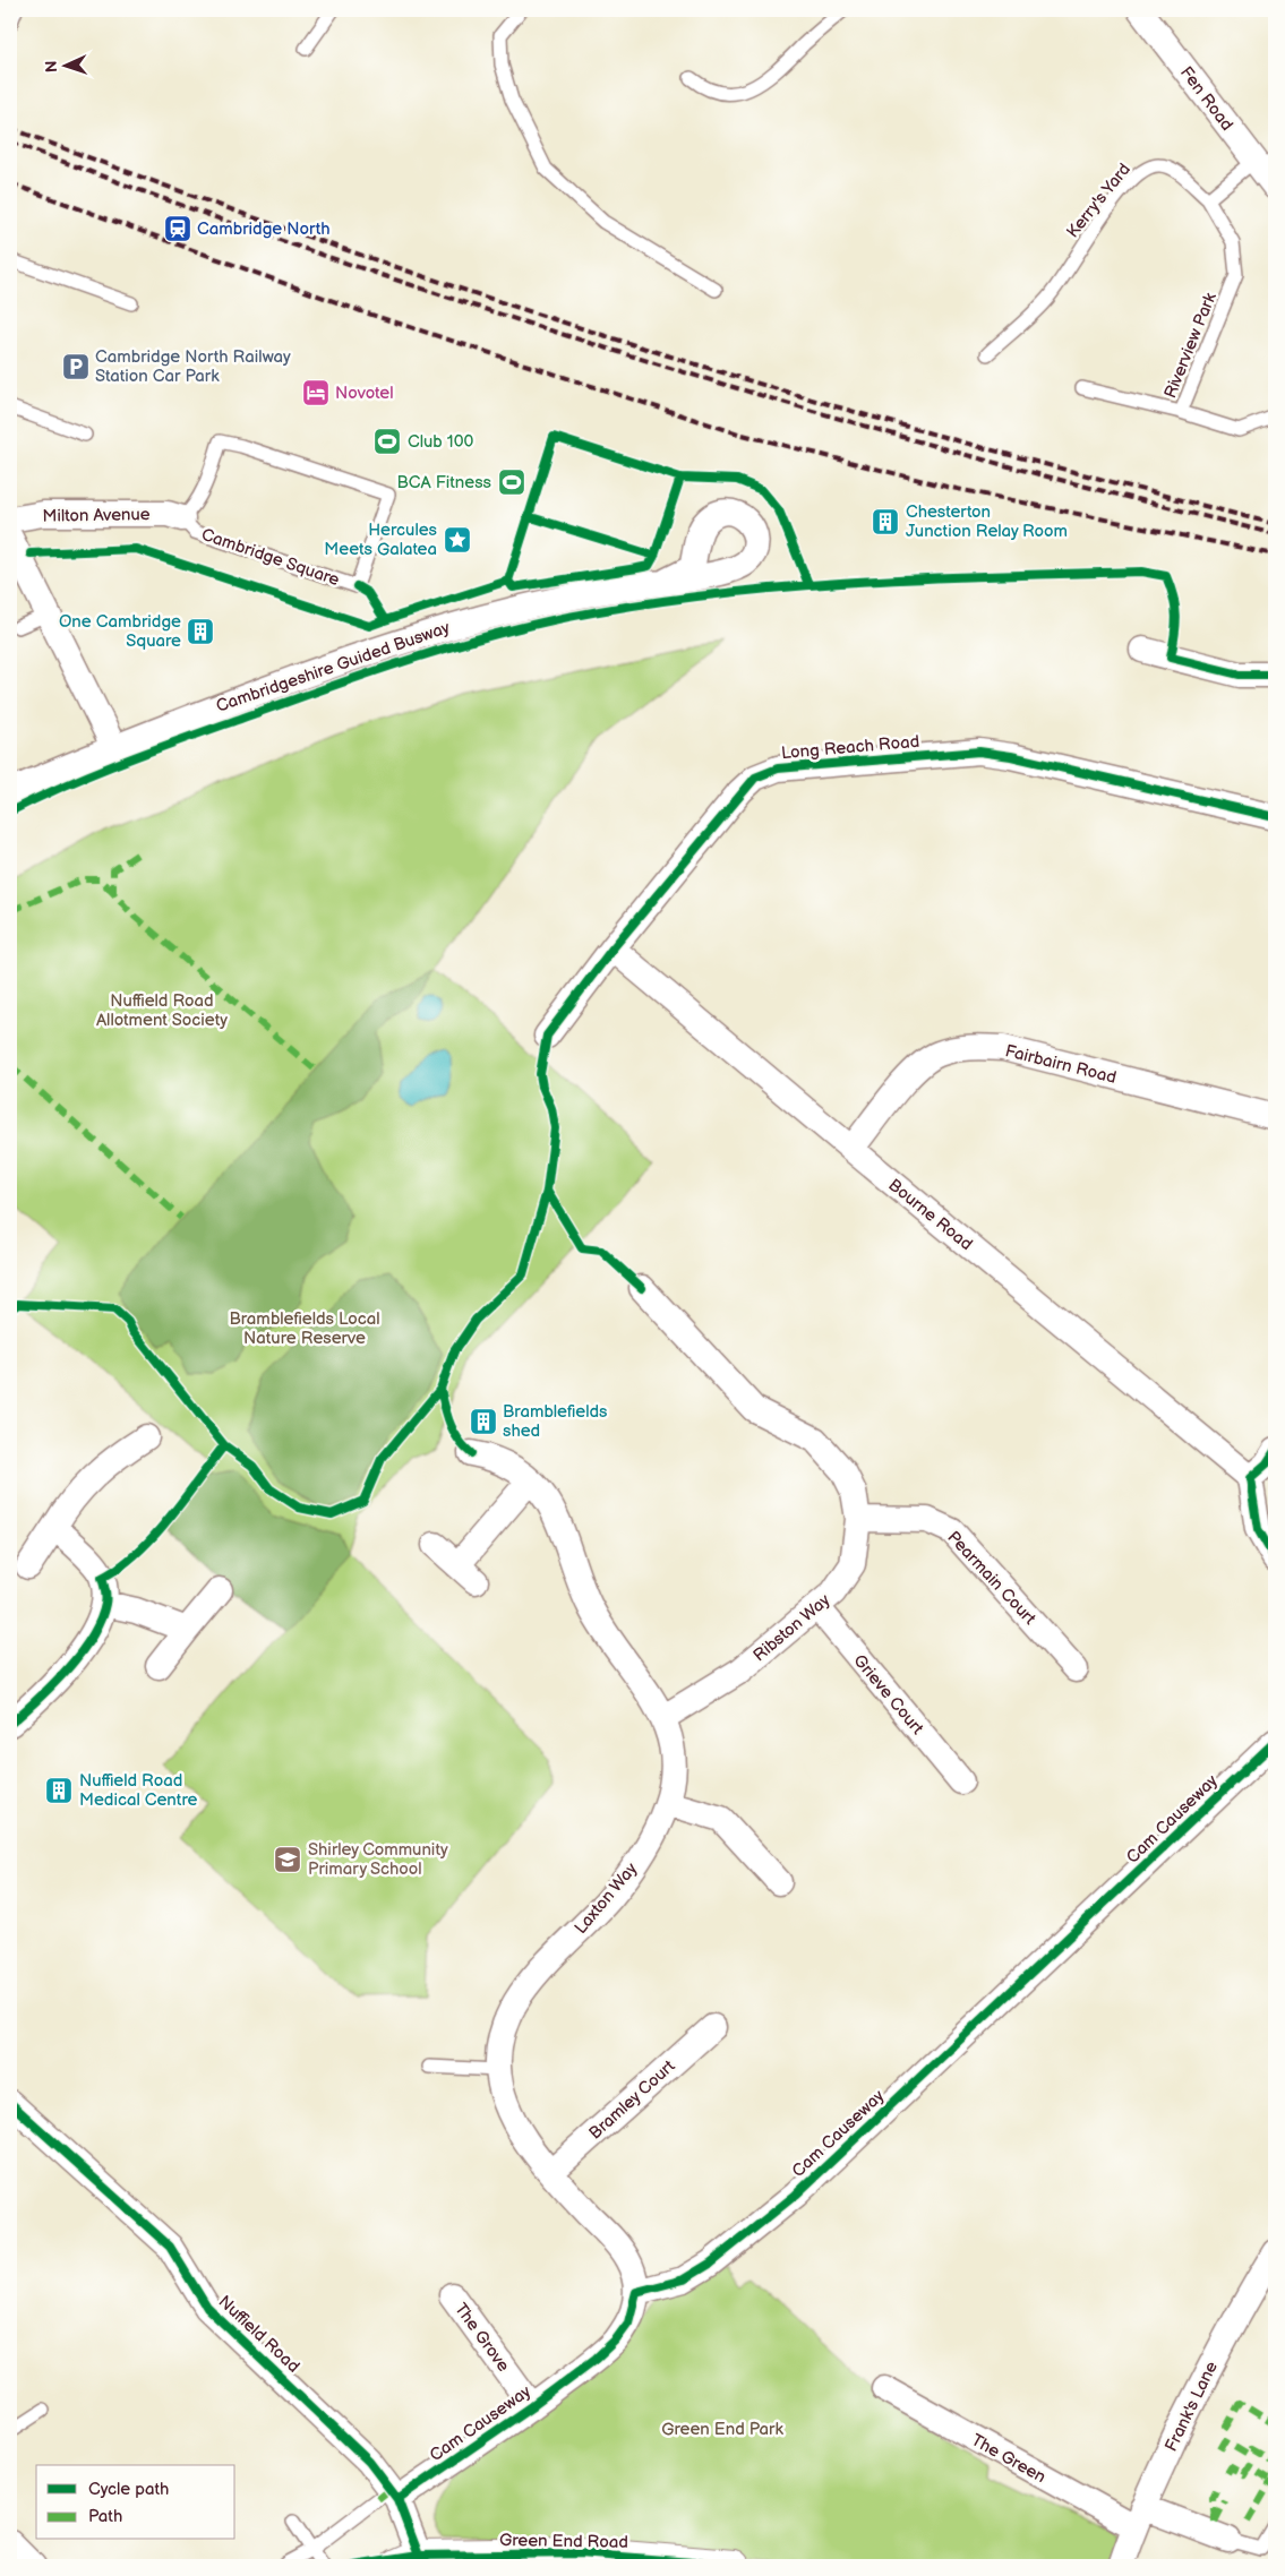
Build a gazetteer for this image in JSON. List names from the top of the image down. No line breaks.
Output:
{"streets":{"street":["Fen Road","Milton Avenue","Cambridgeshire Guided Busway","Long Reach Road","Fairbairn Road","Bourne Road","Pearmain Court","Ribston Way","Grieve Court","Cam Causeway","Laxton Way","Bramley Court","Nuffield Road","The Grove","Frank's Lane","The Green","Green End Road"],"lane":["Kerry's Yard","Riverview Park","Cambridge Square"]},"crossings":[["Kerry's Yard","Riverview Park"],["Milton Avenue","Cambridge Square"],["Long Reach Road","Bourne Road"],["Fairbairn Road","Bourne Road"],["Pearmain Court","Ribston Way"],["Ribston Way","Grieve Court"],["Ribston Way","Laxton Way"],["Cam Causeway","Laxton Way"],["Cam Causeway","Nuffield Road"],["Cam Causeway","The Grove"],["Laxton Way","Bramley Court"],["Nuffield Road","Green End Road"],["Frank's Lane","The Green"]],"parks":["Nuffield Road Allotment Society","Bramblefields Local Nature Reserve","Green End Park"],"places":{"station":["Cambridge North"],"parking":["Cambridge North Railway Station Car Park"],"hotel":["Novotel"],"sports":["Club 100","BCA Fitness"],"building":["Chesterton Junction Relay Room","One Cambridge Square","Bramblefields shed","Nuffield Road Medical Centre"],"place":["Hercules Meets Galatea"],"school or university":["Shirley Community Primary School"]},"legend":["Cycle path","Path"],"north":"left"}
